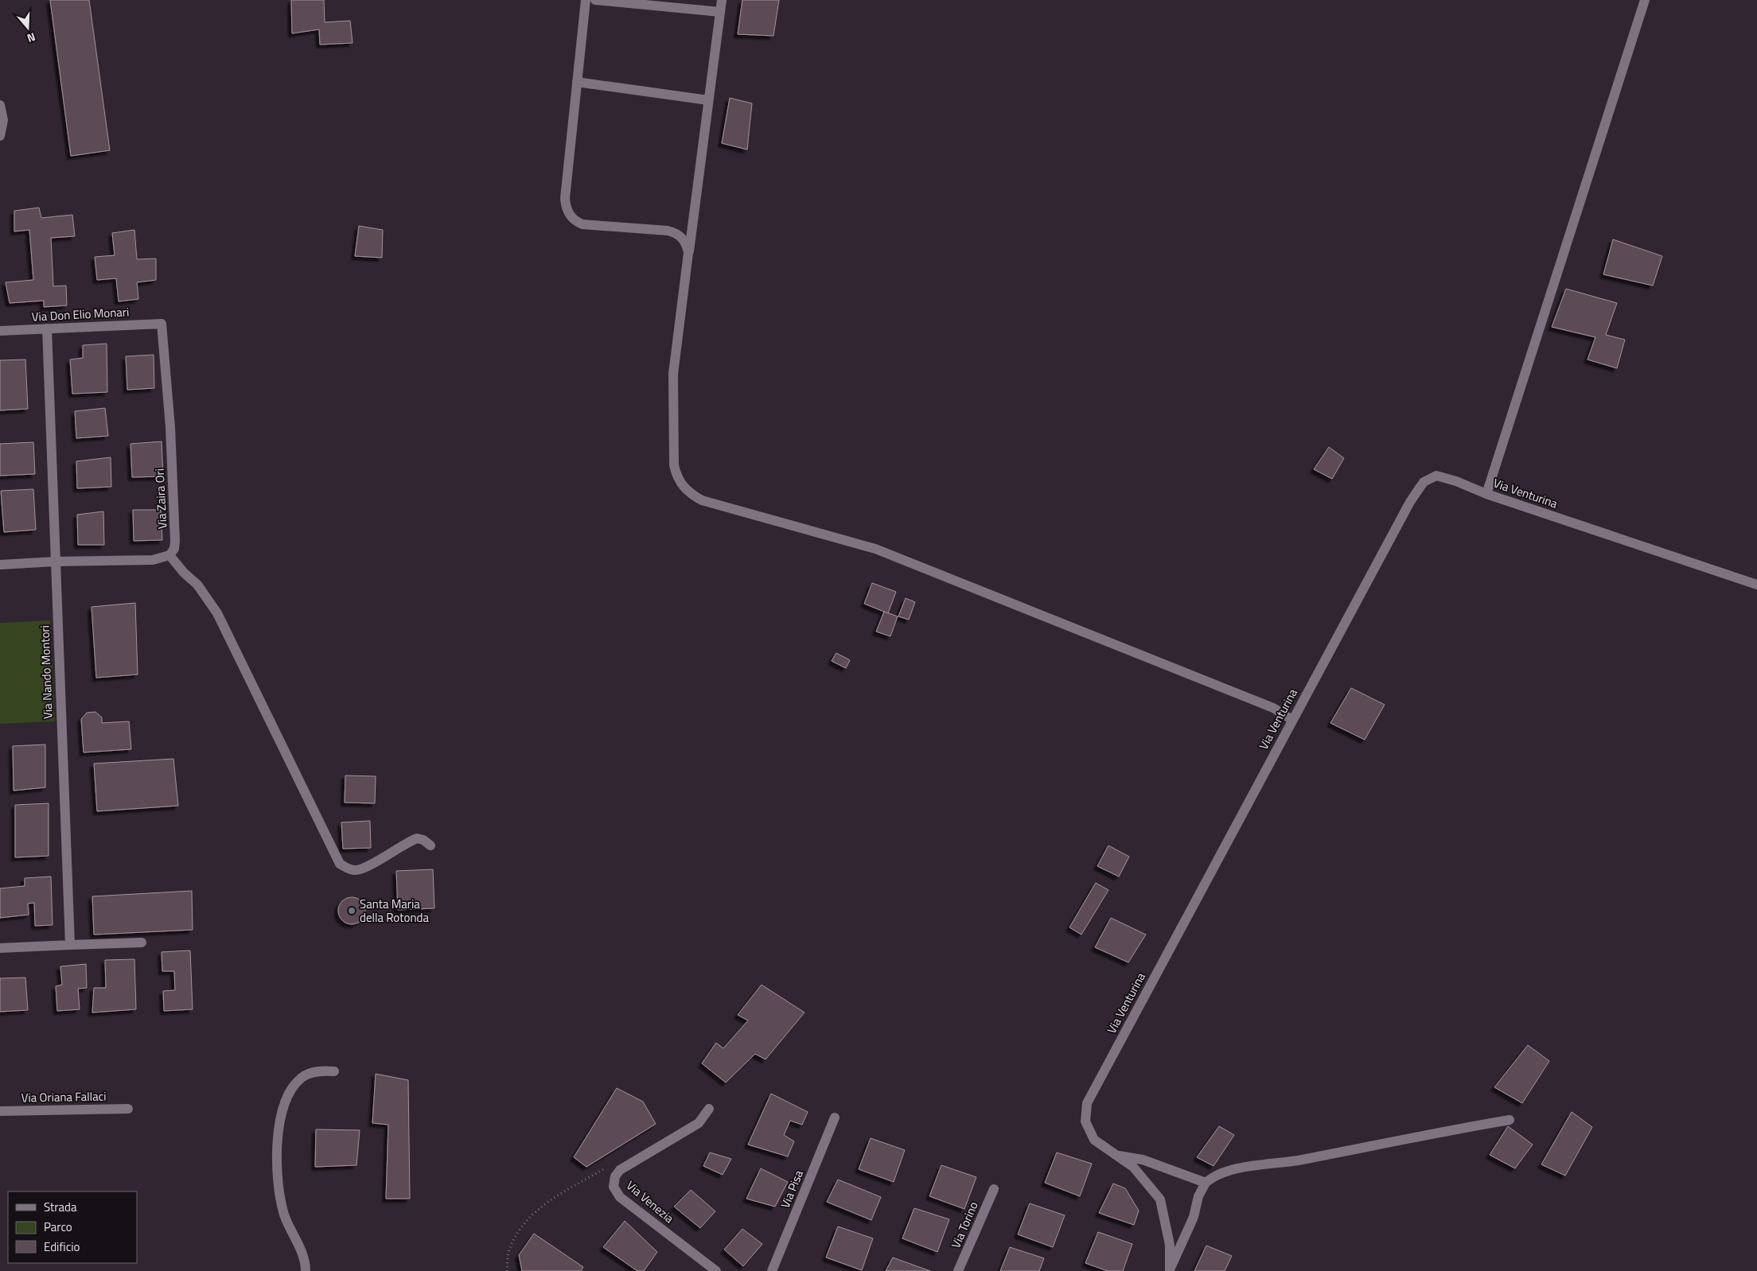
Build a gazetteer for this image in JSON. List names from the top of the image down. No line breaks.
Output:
{"streets":{"street":["Via Don Elio Monari","Via Venturina","Via Zaira Ori","Via Nando Montori","Via Oriana Fallaci","Via Pisa","Via Venezia","Via Torino"]},"crossings":[["Via Don Elio Monari","Via Zaira Ori"],["Via Don Elio Monari","Via Nando Montori"]],"places":["Santa Maria della Rotonda"],"legend":["Strada","Parco","Edificio"],"north":"bottom"}
